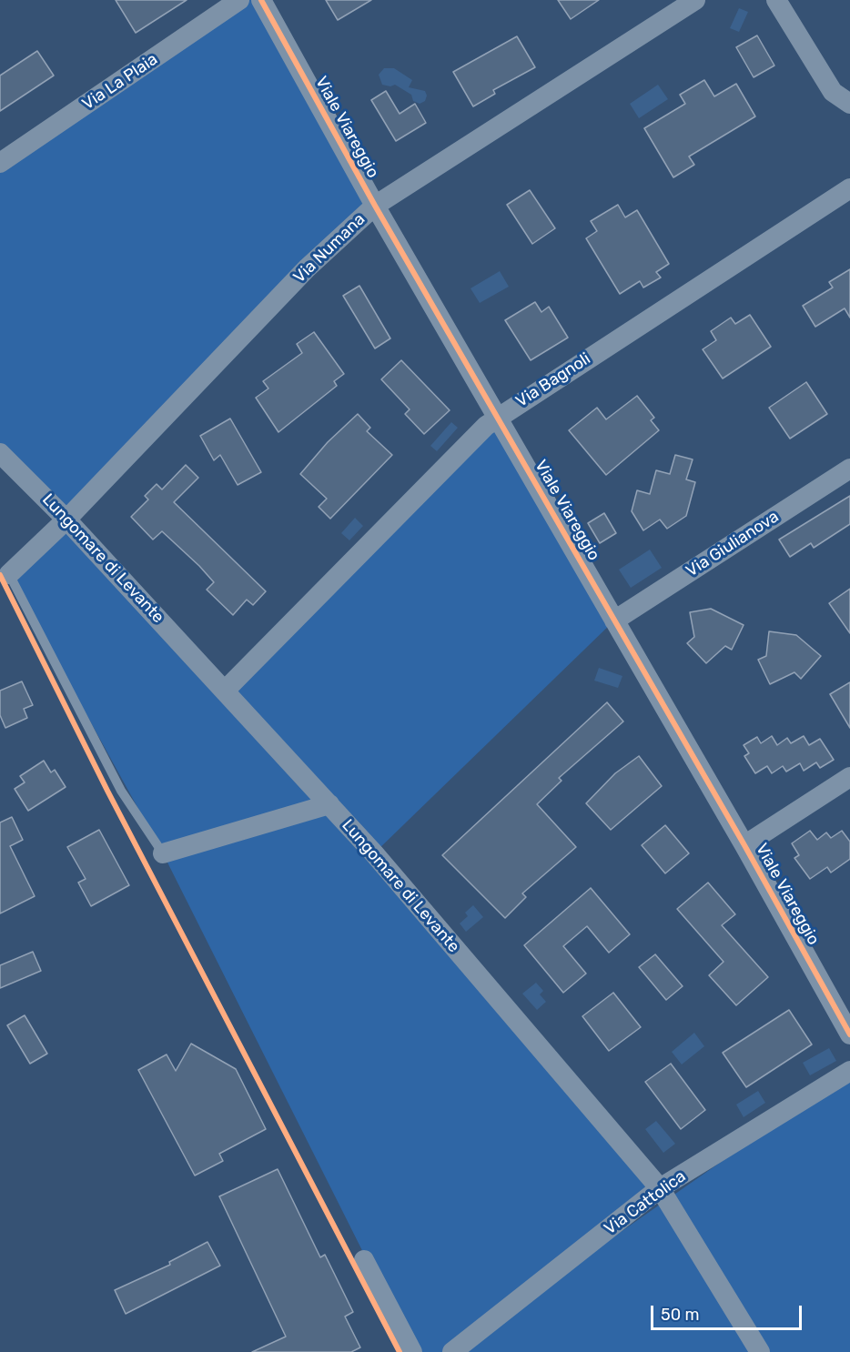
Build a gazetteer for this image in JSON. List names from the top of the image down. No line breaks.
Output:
{"streets":{"street":["Via La Plaia","Viale Viareggio","Via Numana","Via Bagnoli","Via Giulianova","Lungomare di Levante","Via Cattolica"]},"crossings":[["Viale Viareggio","Via Numana"],["Viale Viareggio","Via Bagnoli"],["Viale Viareggio","Via Giulianova"],["Via Numana","Lungomare di Levante"],["Via Bagnoli","Lungomare di Levante"],["Lungomare di Levante","Via Cattolica"]],"scale_bar":"50 m"}
